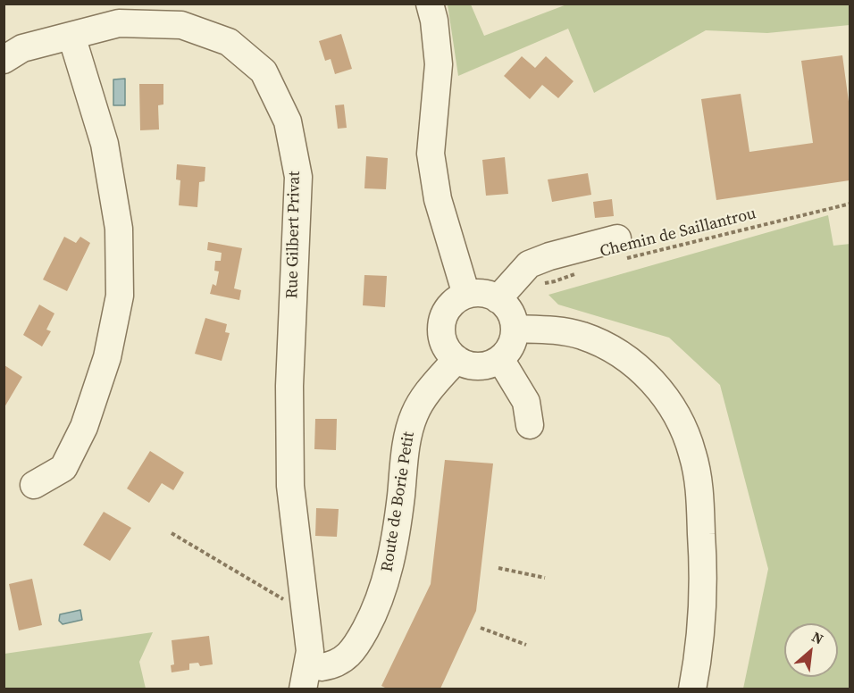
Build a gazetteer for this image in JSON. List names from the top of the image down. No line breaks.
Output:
{"streets":{"street":["Rue Gilbert Privat","Route de Borie Petit"],"path":["Chemin de Saillantrou"]},"crossings":[["Rue Gilbert Privat","Route de Borie Petit"]],"north":"top right"}
